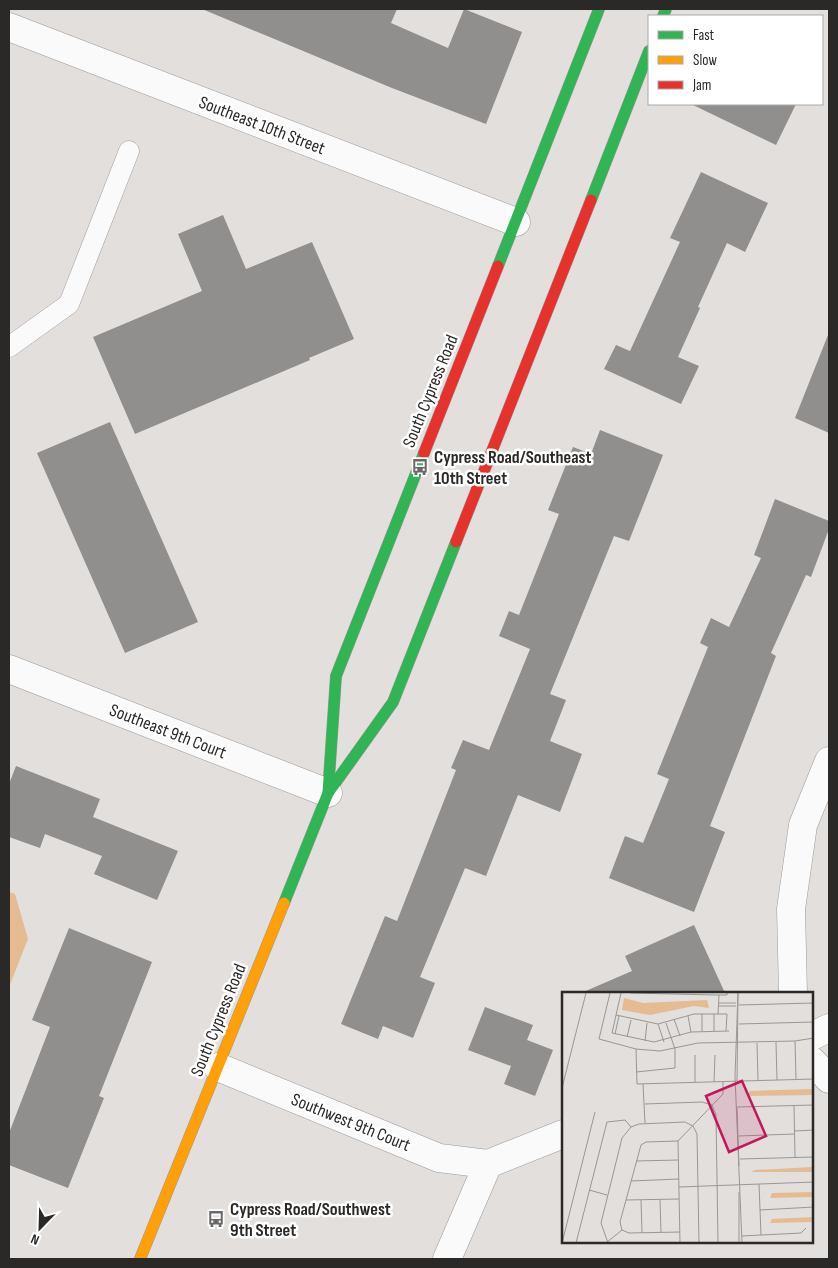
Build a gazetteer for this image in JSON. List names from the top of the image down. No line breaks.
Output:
{"streets":{"street":["Southeast 10th Street","South Cypress Road","Southeast 9th Court","Southwest 9th Court"]},"crossings":[["Southeast 10th Street","South Cypress Road"],["South Cypress Road","Southeast 9th Court"],["South Cypress Road","Southwest 9th Court"]],"places":{"bus stop":["Cypress Road/Southeast 10th Street","Cypress Road/Southwest 9th Street"]},"legend":["Fast","Slow","Jam"],"north":"bottom left"}
